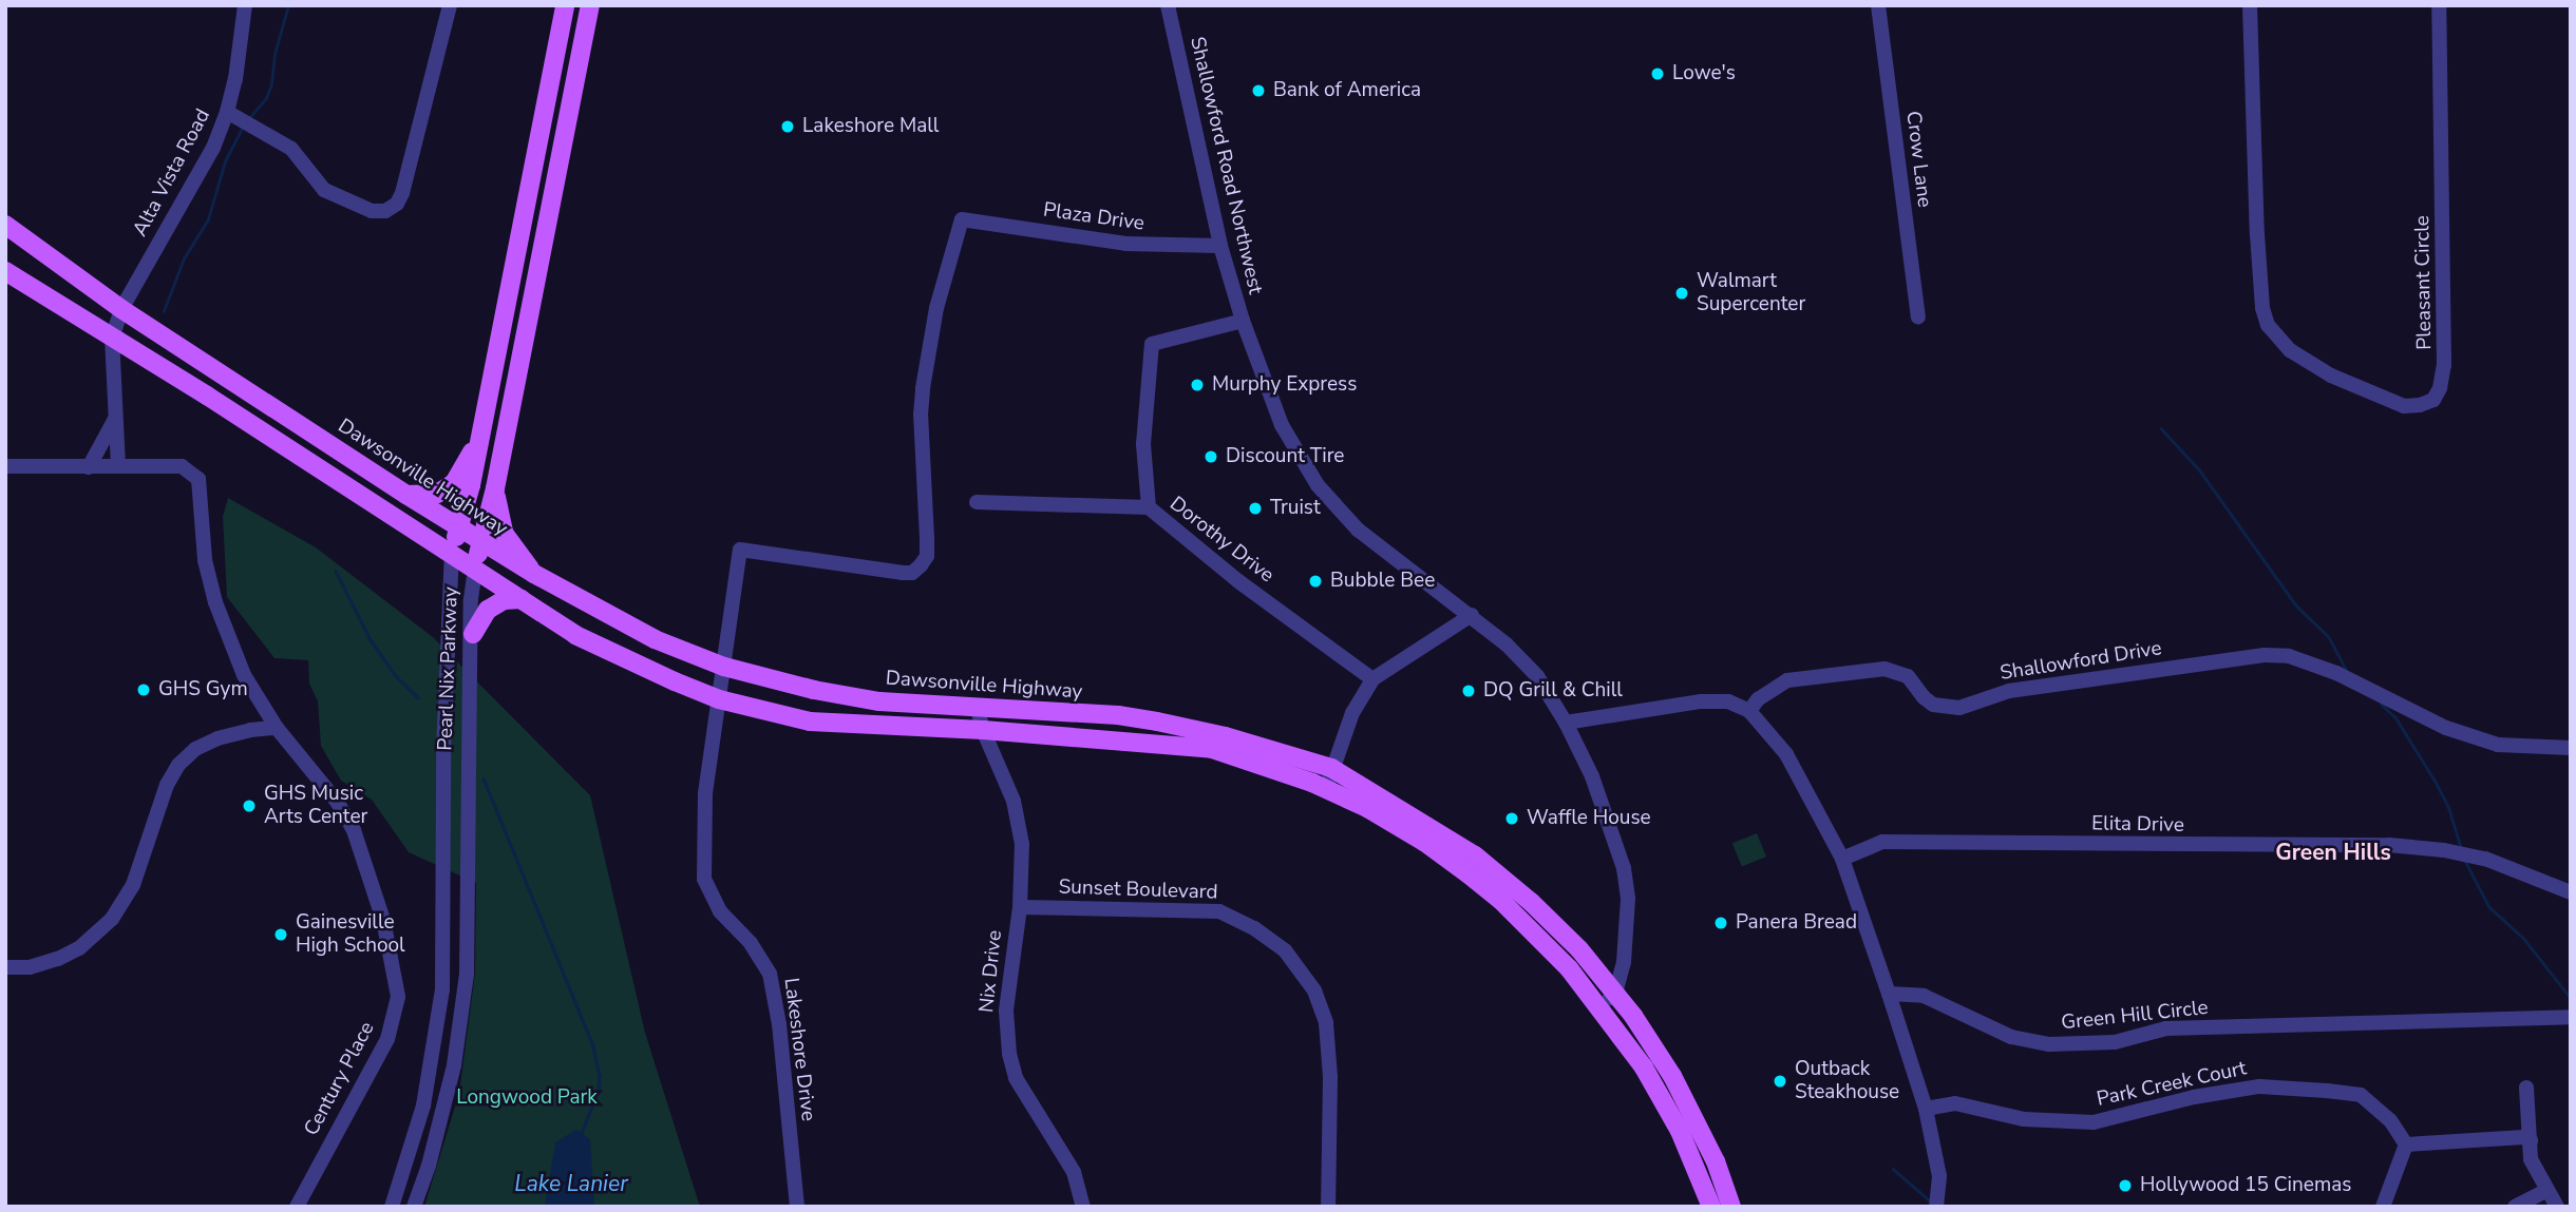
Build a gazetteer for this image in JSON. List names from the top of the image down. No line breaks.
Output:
{"streets":{"main road":["Dawsonville Highway","Pearl Nix Parkway"],"street":["Crow Lane","Shallowford Road Northwest","Alta Vista Road","Plaza Drive","Pleasant Circle","Dorothy Drive","Shallowford Drive","Elita Drive","Sunset Boulevard","Nix Drive","Green Hill Circle","Lakeshore Drive","Century Place","Park Creek Court"]},"crossings":[["Shallowford Road Northwest","Plaza Drive"],["Shallowford Road Northwest","Dawsonville Highway"],["Alta Vista Road","Dawsonville Highway"],["Plaza Drive","Lakeshore Drive"],["Dawsonville Highway","Pearl Nix Parkway"],["Dawsonville Highway","Nix Drive"],["Dawsonville Highway","Lakeshore Drive"],["Sunset Boulevard","Nix Drive"]],"districts":["Green Hills"],"water":["Lake Lanier"],"parks":["Longwood Park"],"places":["Lowe's","Bank of America","Lakeshore Mall","Walmart Supercenter","Murphy Express","Discount Tire","Truist","Bubble Bee","GHS Gym","DQ Grill & Chill","GHS Music Arts Center","Waffle House","Panera Bread","Gainesville High School","Outback Steakhouse","Hollywood 15 Cinemas"]}
